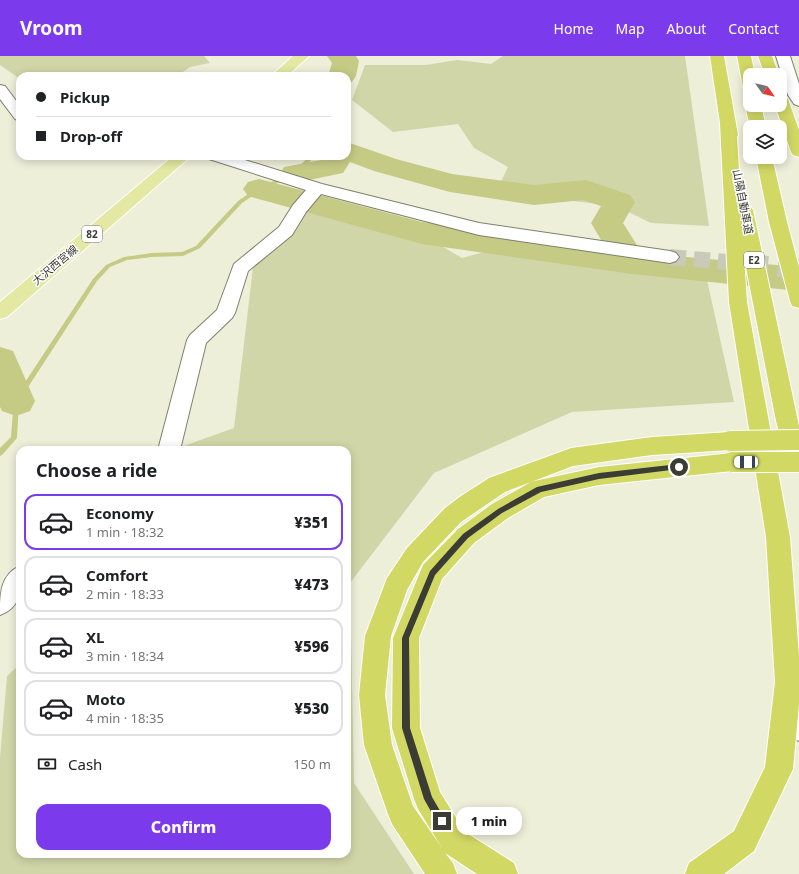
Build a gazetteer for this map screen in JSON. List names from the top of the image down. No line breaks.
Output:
{"streets":{"highway":["山陽自動車道","E2"],"main road":["82","大沢西宮線"]},"north":"bottom right","page":{"header":"Vroom","nav":["Home","Map","About","Contact"],"banner":["Pickup","Drop-off"],"heading":"Choose a ride","list":[{"name":"Economy","note":"1 min · 18:32","value":"¥351"},{"name":"Comfort","note":"2 min · 18:33","value":"¥473"},{"name":"XL","note":"3 min · 18:34","value":"¥596"},{"name":"Moto","note":"4 min · 18:35","value":"¥530"}],"pay":["Cash","150 m"],"buttons":"Confirm","bubble":"1 min"}}
